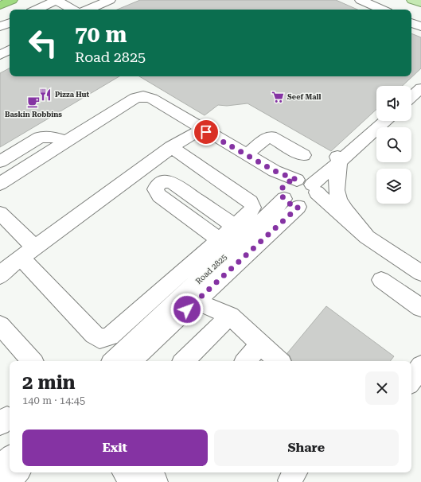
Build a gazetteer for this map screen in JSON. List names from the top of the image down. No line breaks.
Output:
{"streets":{"lane":["Road 2825"]},"places":{"restaurant":["Pizza Hut"],"supermarket":["Seef Mall"],"cafe":["Baskin Robbins"]},"page":{"turn":["70 m","Road 2825"],"heading":["2 min","140 m · 14:45"],"buttons":["Exit","Share"]}}
